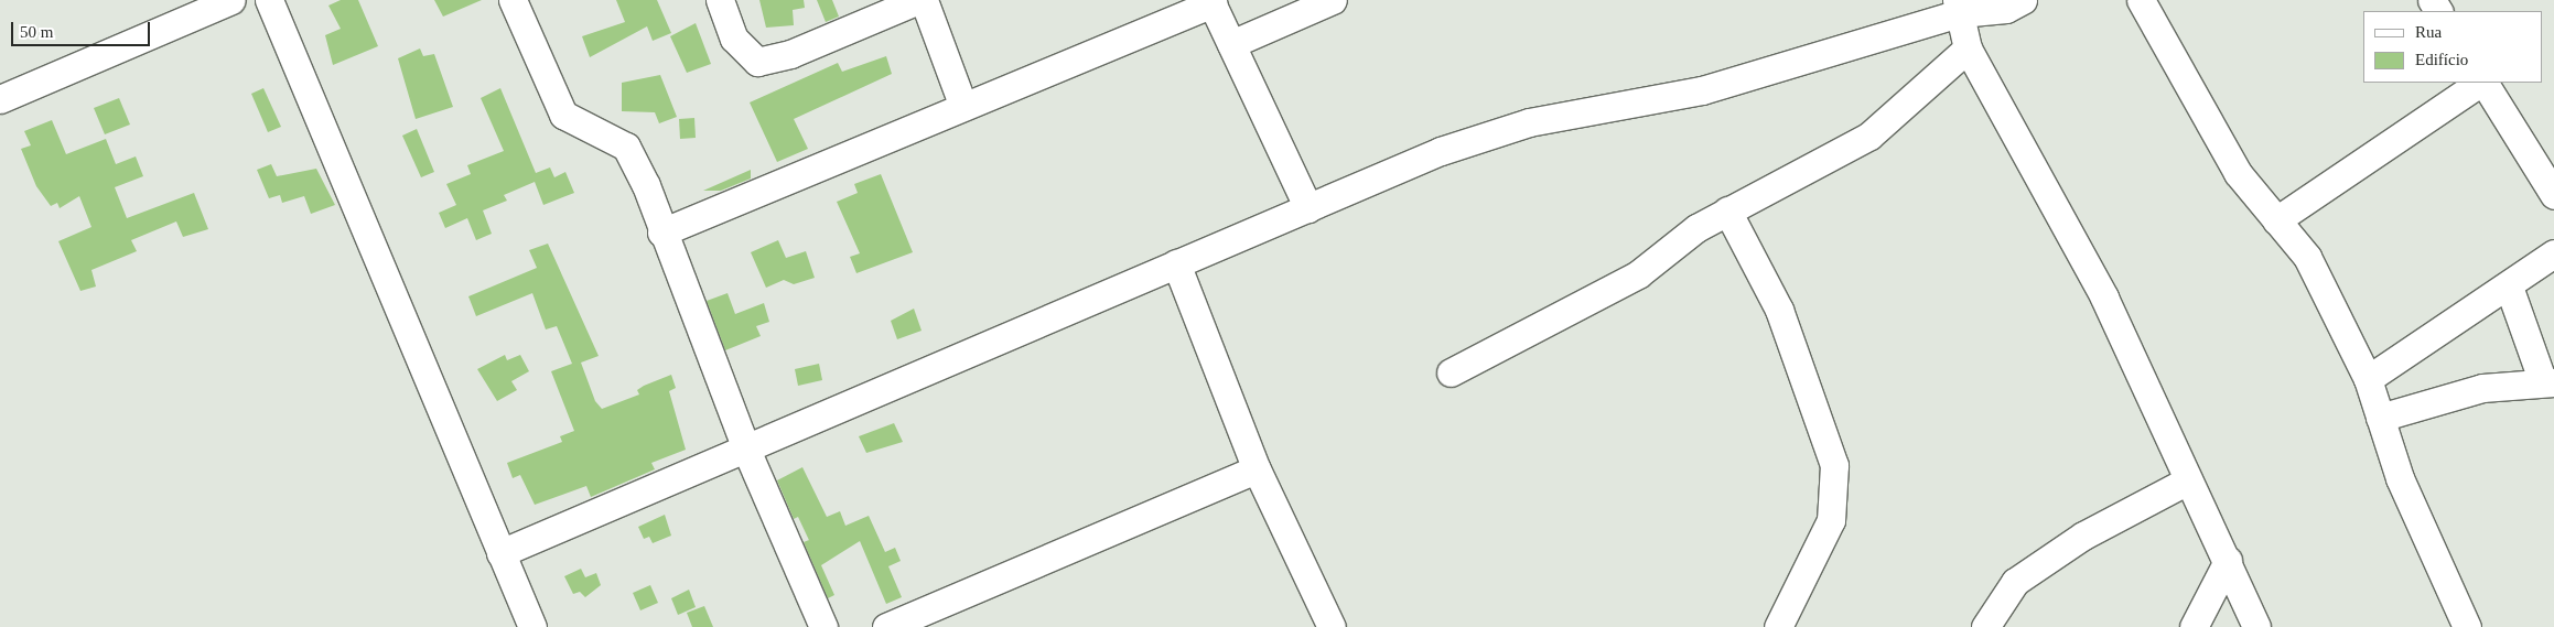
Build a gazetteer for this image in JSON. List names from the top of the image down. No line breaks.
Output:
{"legend":["Rua","Edifício"],"scale_bar":"50 m"}
